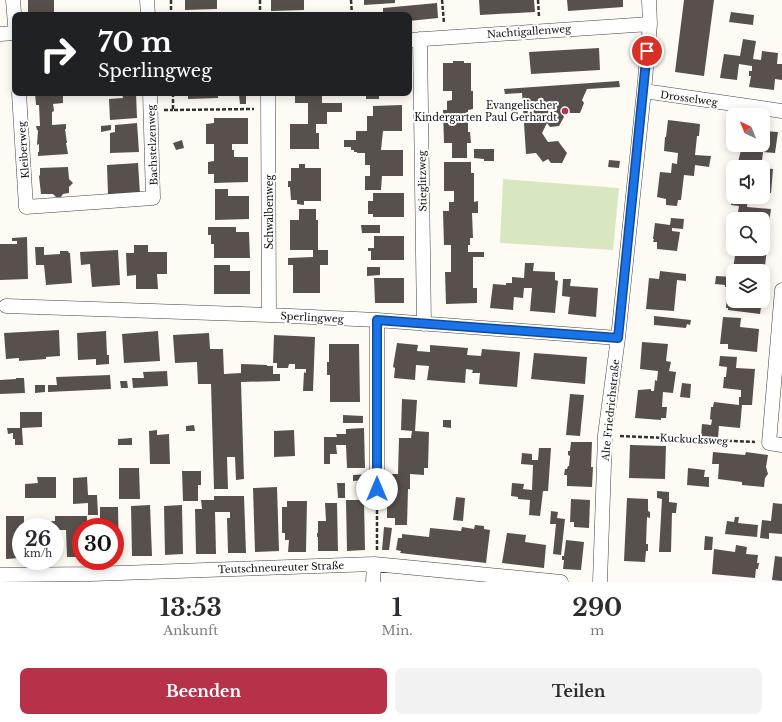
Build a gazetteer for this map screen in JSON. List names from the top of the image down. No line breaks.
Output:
{"streets":{"street":["Nachtigallenweg","Drosselweg","Bachstelzenweg","Kleiberweg","Stieglitzweg","Schwalbenweg","Sperlingweg","Alte Friedrichstraße","Teutschneureuter Straße"],"path":["Kuckucksweg"]},"crossings":[["Nachtigallenweg","Stieglitzweg"],["Nachtigallenweg","Alte Friedrichstraße"],["Drosselweg","Alte Friedrichstraße"],["Bachstelzenweg","Kleiberweg"],["Stieglitzweg","Sperlingweg"],["Schwalbenweg","Sperlingweg"],["Sperlingweg","Alte Friedrichstraße"],["Alte Friedrichstraße","Kuckucksweg"]],"places":["Evangelischer Kindergarten Paul Gerhardt"],"north":"top left","page":{"turn":["70 m","Sperlingweg"],"speed":"26 km/h","limit":"30","eta":["13:53","Ankunft","1","Min.","290","m"],"buttons":["Beenden","Teilen"]}}
